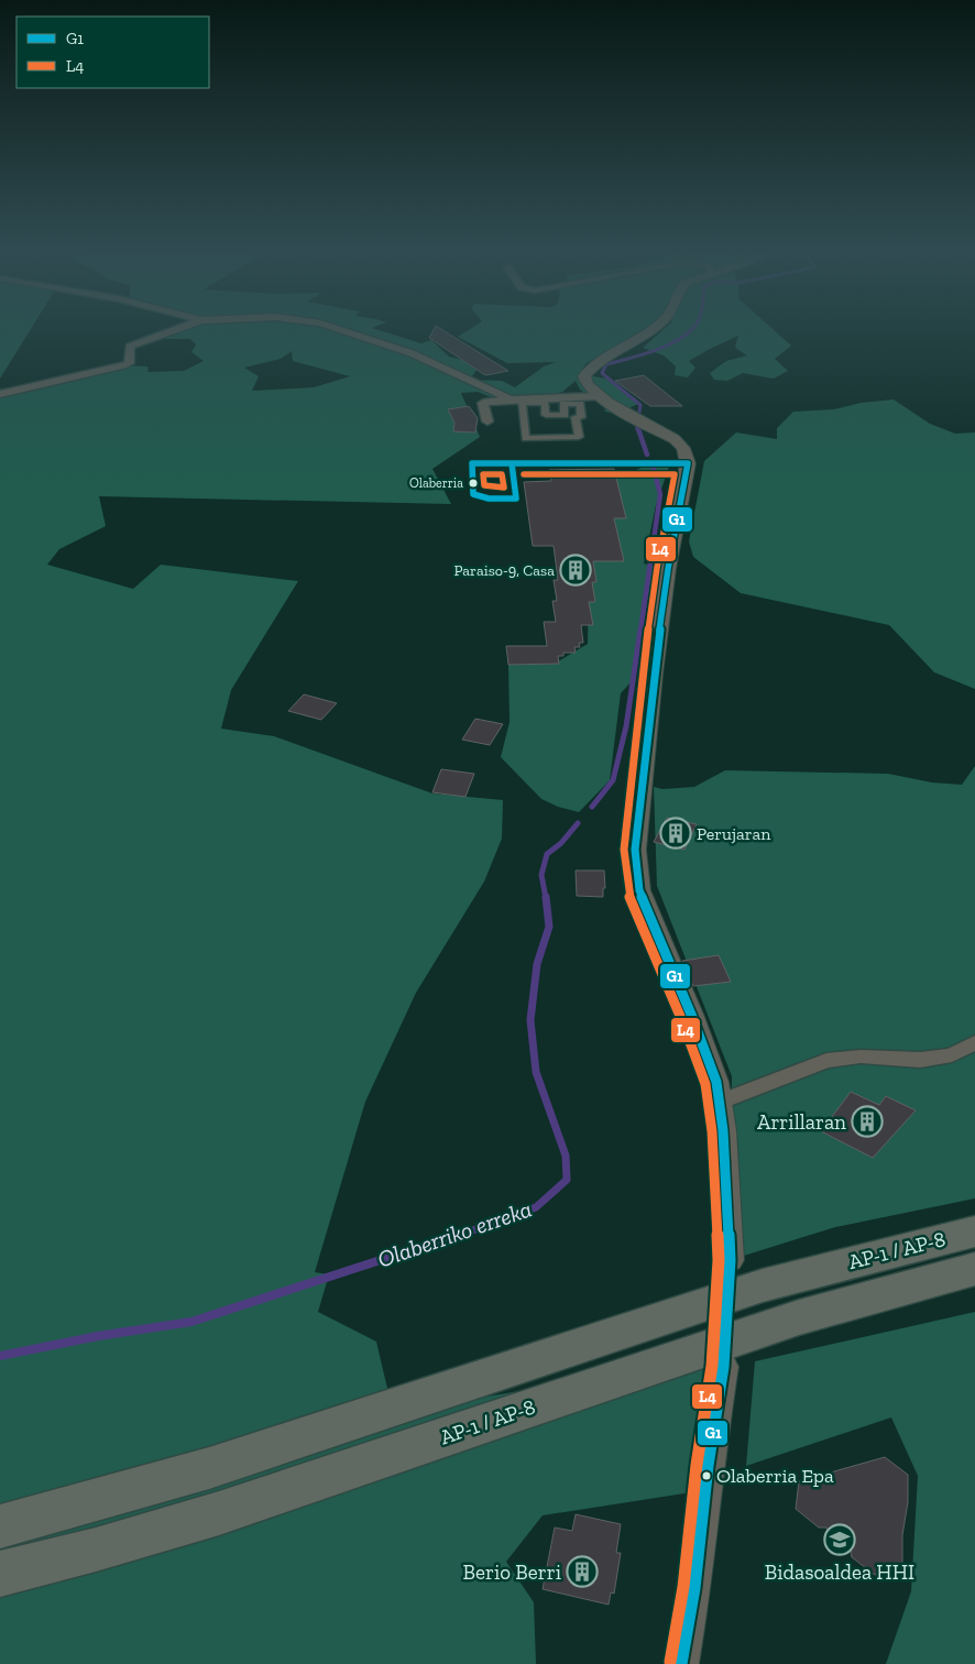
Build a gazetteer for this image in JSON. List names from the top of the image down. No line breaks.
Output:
{"streets":{"highway":["AP-1 / AP-8"]},"water":["Olaberriko erreka"],"places":{"other":["Olaberria","Olaberria Epa"],"building":["Paraiso-9, Casa","Perujaran","Arrillaran","Berio Berri"],"school or university":["Bidasoaldea HHI"]},"lines":["transit line G1","transit line L4"],"legend":["G1","L4"]}
